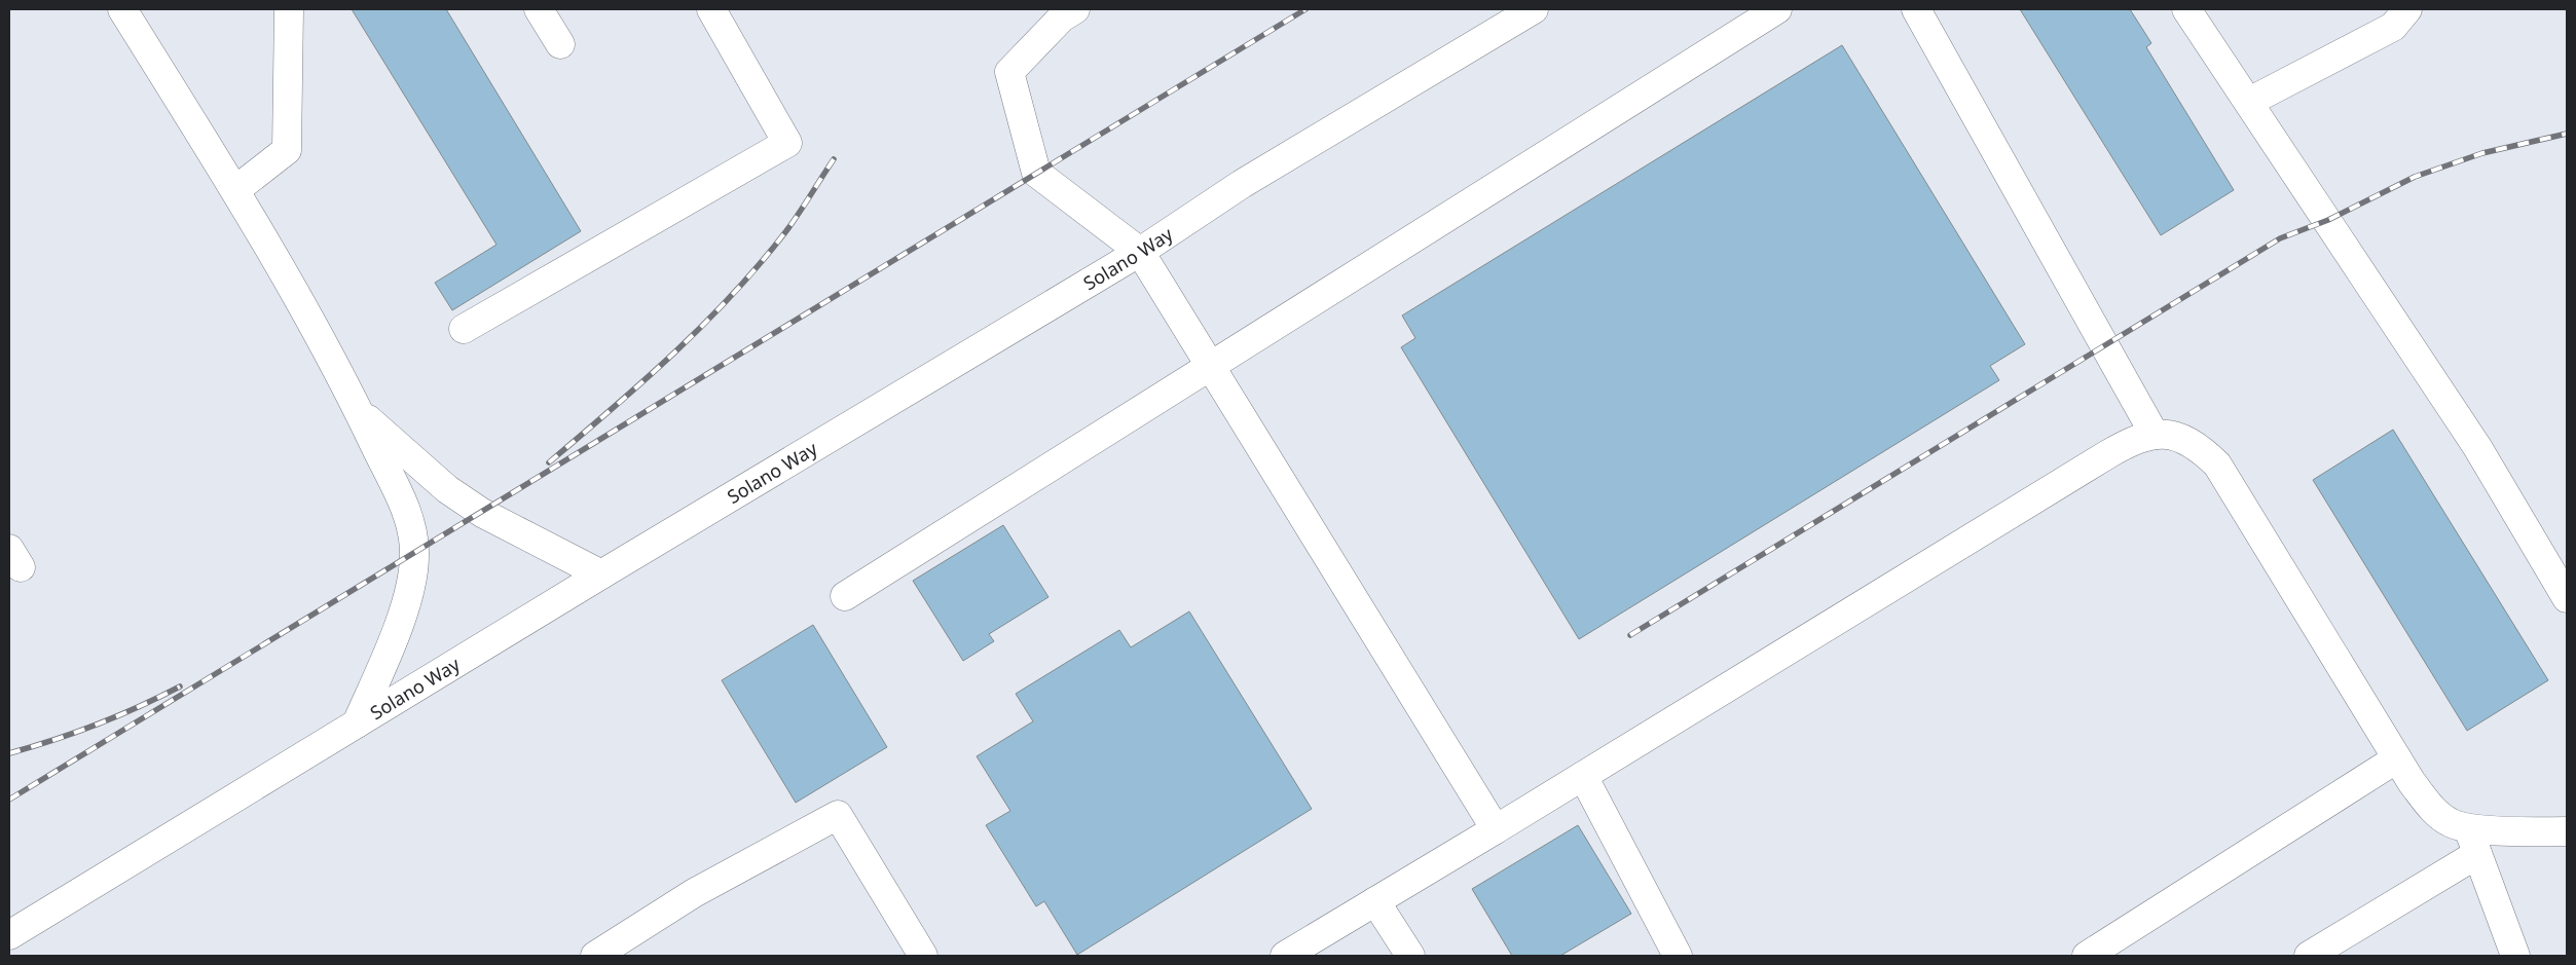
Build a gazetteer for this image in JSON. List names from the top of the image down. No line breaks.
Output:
{"streets":{"street":["Solano Way"]}}
